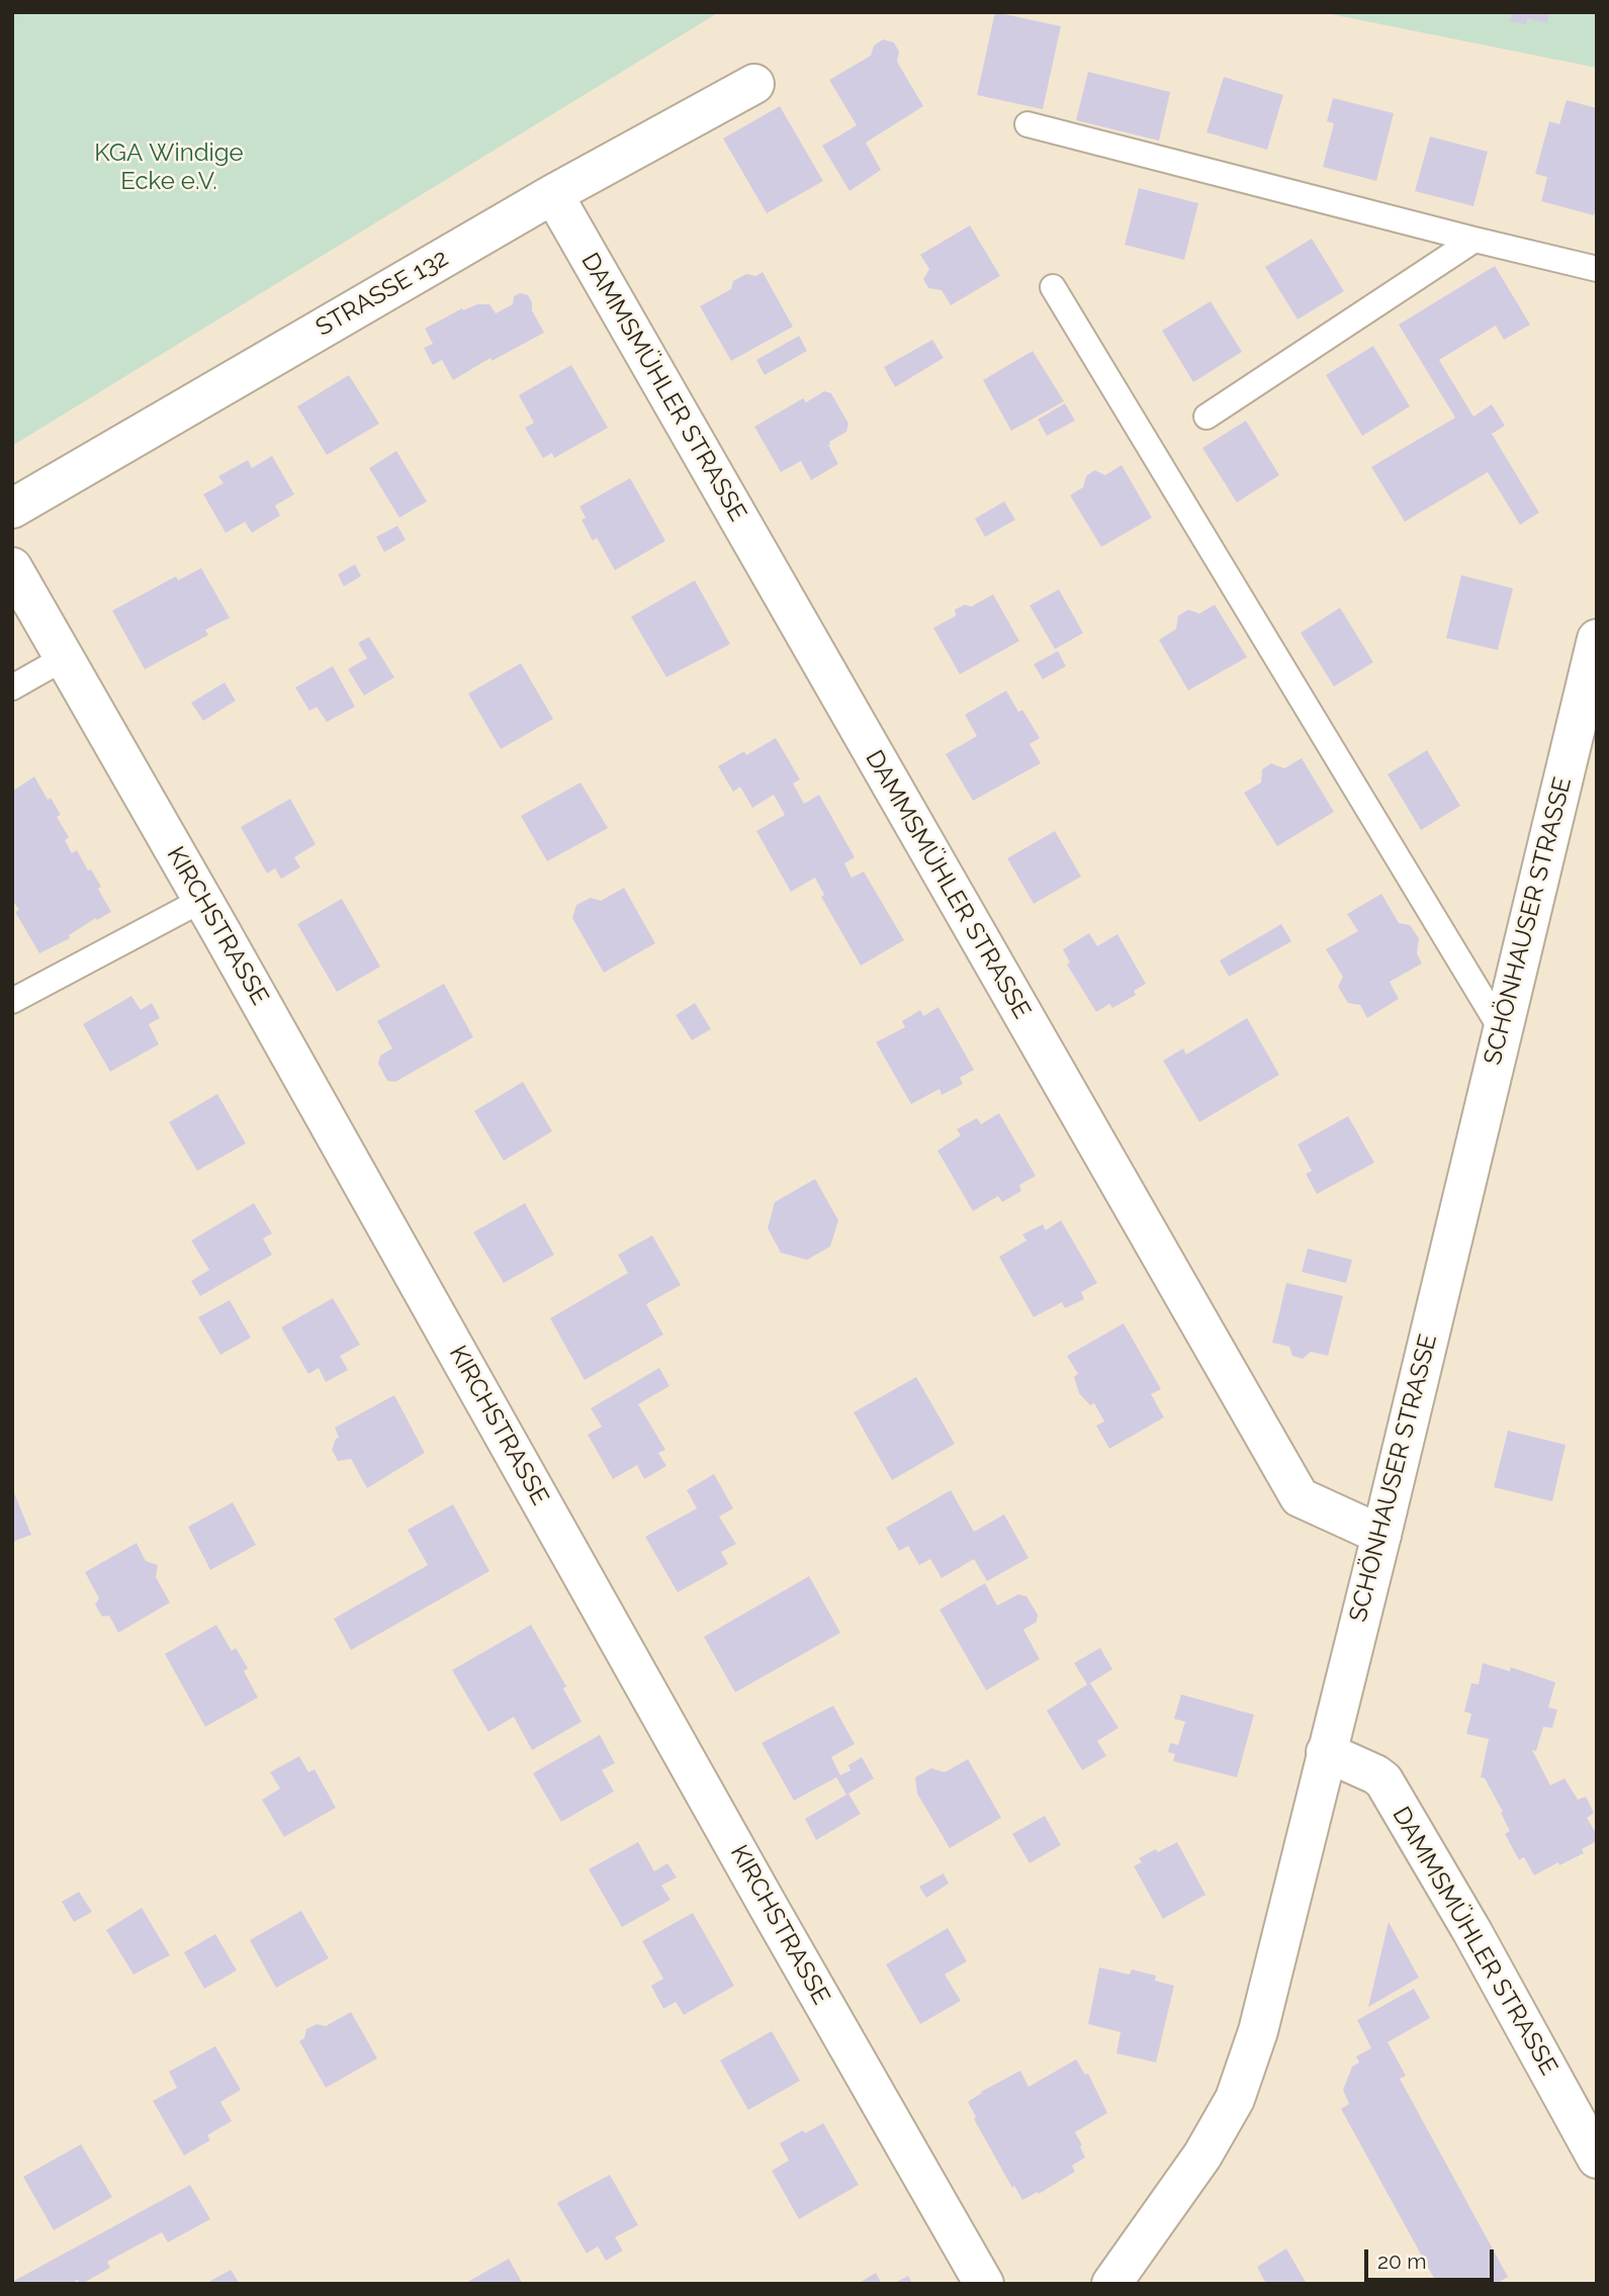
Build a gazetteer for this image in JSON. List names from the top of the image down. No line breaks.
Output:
{"streets":{"street":["STRASSE 132","DAMMSMÜHLER STRASSE","SCHÖNHAUSER STRASSE","KIRCHSTRASSE"]},"crossings":[["STRASSE 132","DAMMSMÜHLER STRASSE"],["DAMMSMÜHLER STRASSE","SCHÖNHAUSER STRASSE"]],"parks":["KGA Windige Ecke e.V."],"scale_bar":"20 m"}
